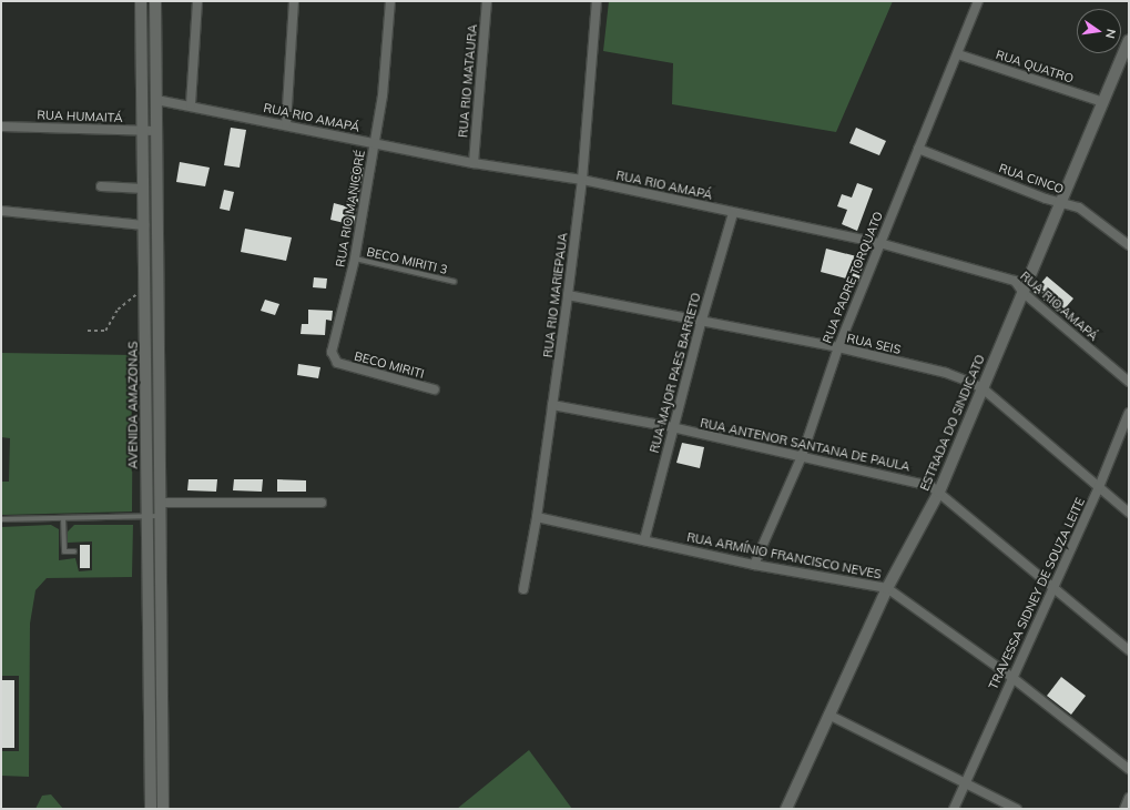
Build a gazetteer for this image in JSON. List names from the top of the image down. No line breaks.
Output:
{"streets":{"street":["RUA QUATRO","RUA RIO MATAURA","RUA HUMAITÁ","RUA RIO AMAPÁ","RUA CINCO","RUA RIO MANICORÉ","RUA PADRE TORQUATO","RUA RIO MARIEPAUA","RUA SEIS","BECO MIRITI","RUA MAJOR PAES BARRETO","AVENIDA AMAZONAS","ESTRADA DO SINDICATO","RUA ANTENOR SANTANA DE PAULA","RUA ARMÍNIO FRANCISCO NEVES","TRAVESSA SIDNEY DE SOUZA LEITE"],"lane":["BECO MIRITI 3"]},"crossings":[["RUA QUATRO","RUA PADRE TORQUATO"],["RUA QUATRO","ESTRADA DO SINDICATO"],["RUA RIO MATAURA","RUA RIO AMAPÁ"],["RUA HUMAITÁ","AVENIDA AMAZONAS"],["RUA RIO AMAPÁ","RUA RIO MANICORÉ"],["RUA RIO AMAPÁ","RUA PADRE TORQUATO"],["RUA RIO AMAPÁ","RUA RIO MARIEPAUA"],["RUA RIO AMAPÁ","RUA MAJOR PAES BARRETO"],["RUA RIO AMAPÁ","ESTRADA DO SINDICATO"],["RUA CINCO","RUA PADRE TORQUATO"],["RUA CINCO","ESTRADA DO SINDICATO"],["RUA RIO MANICORÉ","BECO MIRITI 3"],["RUA RIO MANICORÉ","BECO MIRITI"],["RUA PADRE TORQUATO","RUA SEIS"],["RUA PADRE TORQUATO","RUA ANTENOR SANTANA DE PAULA"],["RUA PADRE TORQUATO","RUA ARMÍNIO FRANCISCO NEVES"],["RUA RIO MARIEPAUA","RUA SEIS"],["RUA RIO MARIEPAUA","RUA ANTENOR SANTANA DE PAULA"],["RUA RIO MARIEPAUA","RUA ARMÍNIO FRANCISCO NEVES"],["RUA SEIS","RUA MAJOR PAES BARRETO"],["RUA SEIS","ESTRADA DO SINDICATO"],["RUA SEIS","TRAVESSA SIDNEY DE SOUZA LEITE"],["RUA MAJOR PAES BARRETO","RUA ANTENOR SANTANA DE PAULA"],["RUA MAJOR PAES BARRETO","RUA ARMÍNIO FRANCISCO NEVES"],["ESTRADA DO SINDICATO","RUA ANTENOR SANTANA DE PAULA"],["ESTRADA DO SINDICATO","RUA ARMÍNIO FRANCISCO NEVES"],["RUA ANTENOR SANTANA DE PAULA","TRAVESSA SIDNEY DE SOUZA LEITE"],["RUA ARMÍNIO FRANCISCO NEVES","TRAVESSA SIDNEY DE SOUZA LEITE"]],"north":"right"}
